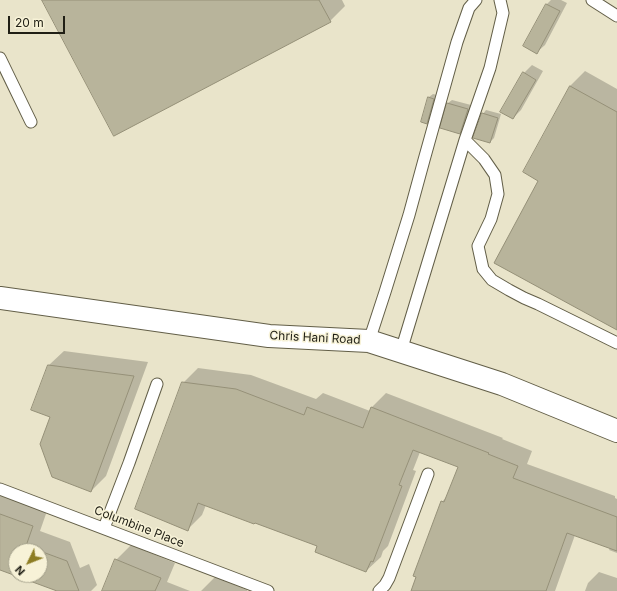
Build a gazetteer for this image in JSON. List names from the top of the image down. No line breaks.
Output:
{"streets":{"street":["Chris Hani Road"],"lane":["Columbine Place"]},"scale_bar":"20 m","north":"bottom left"}
